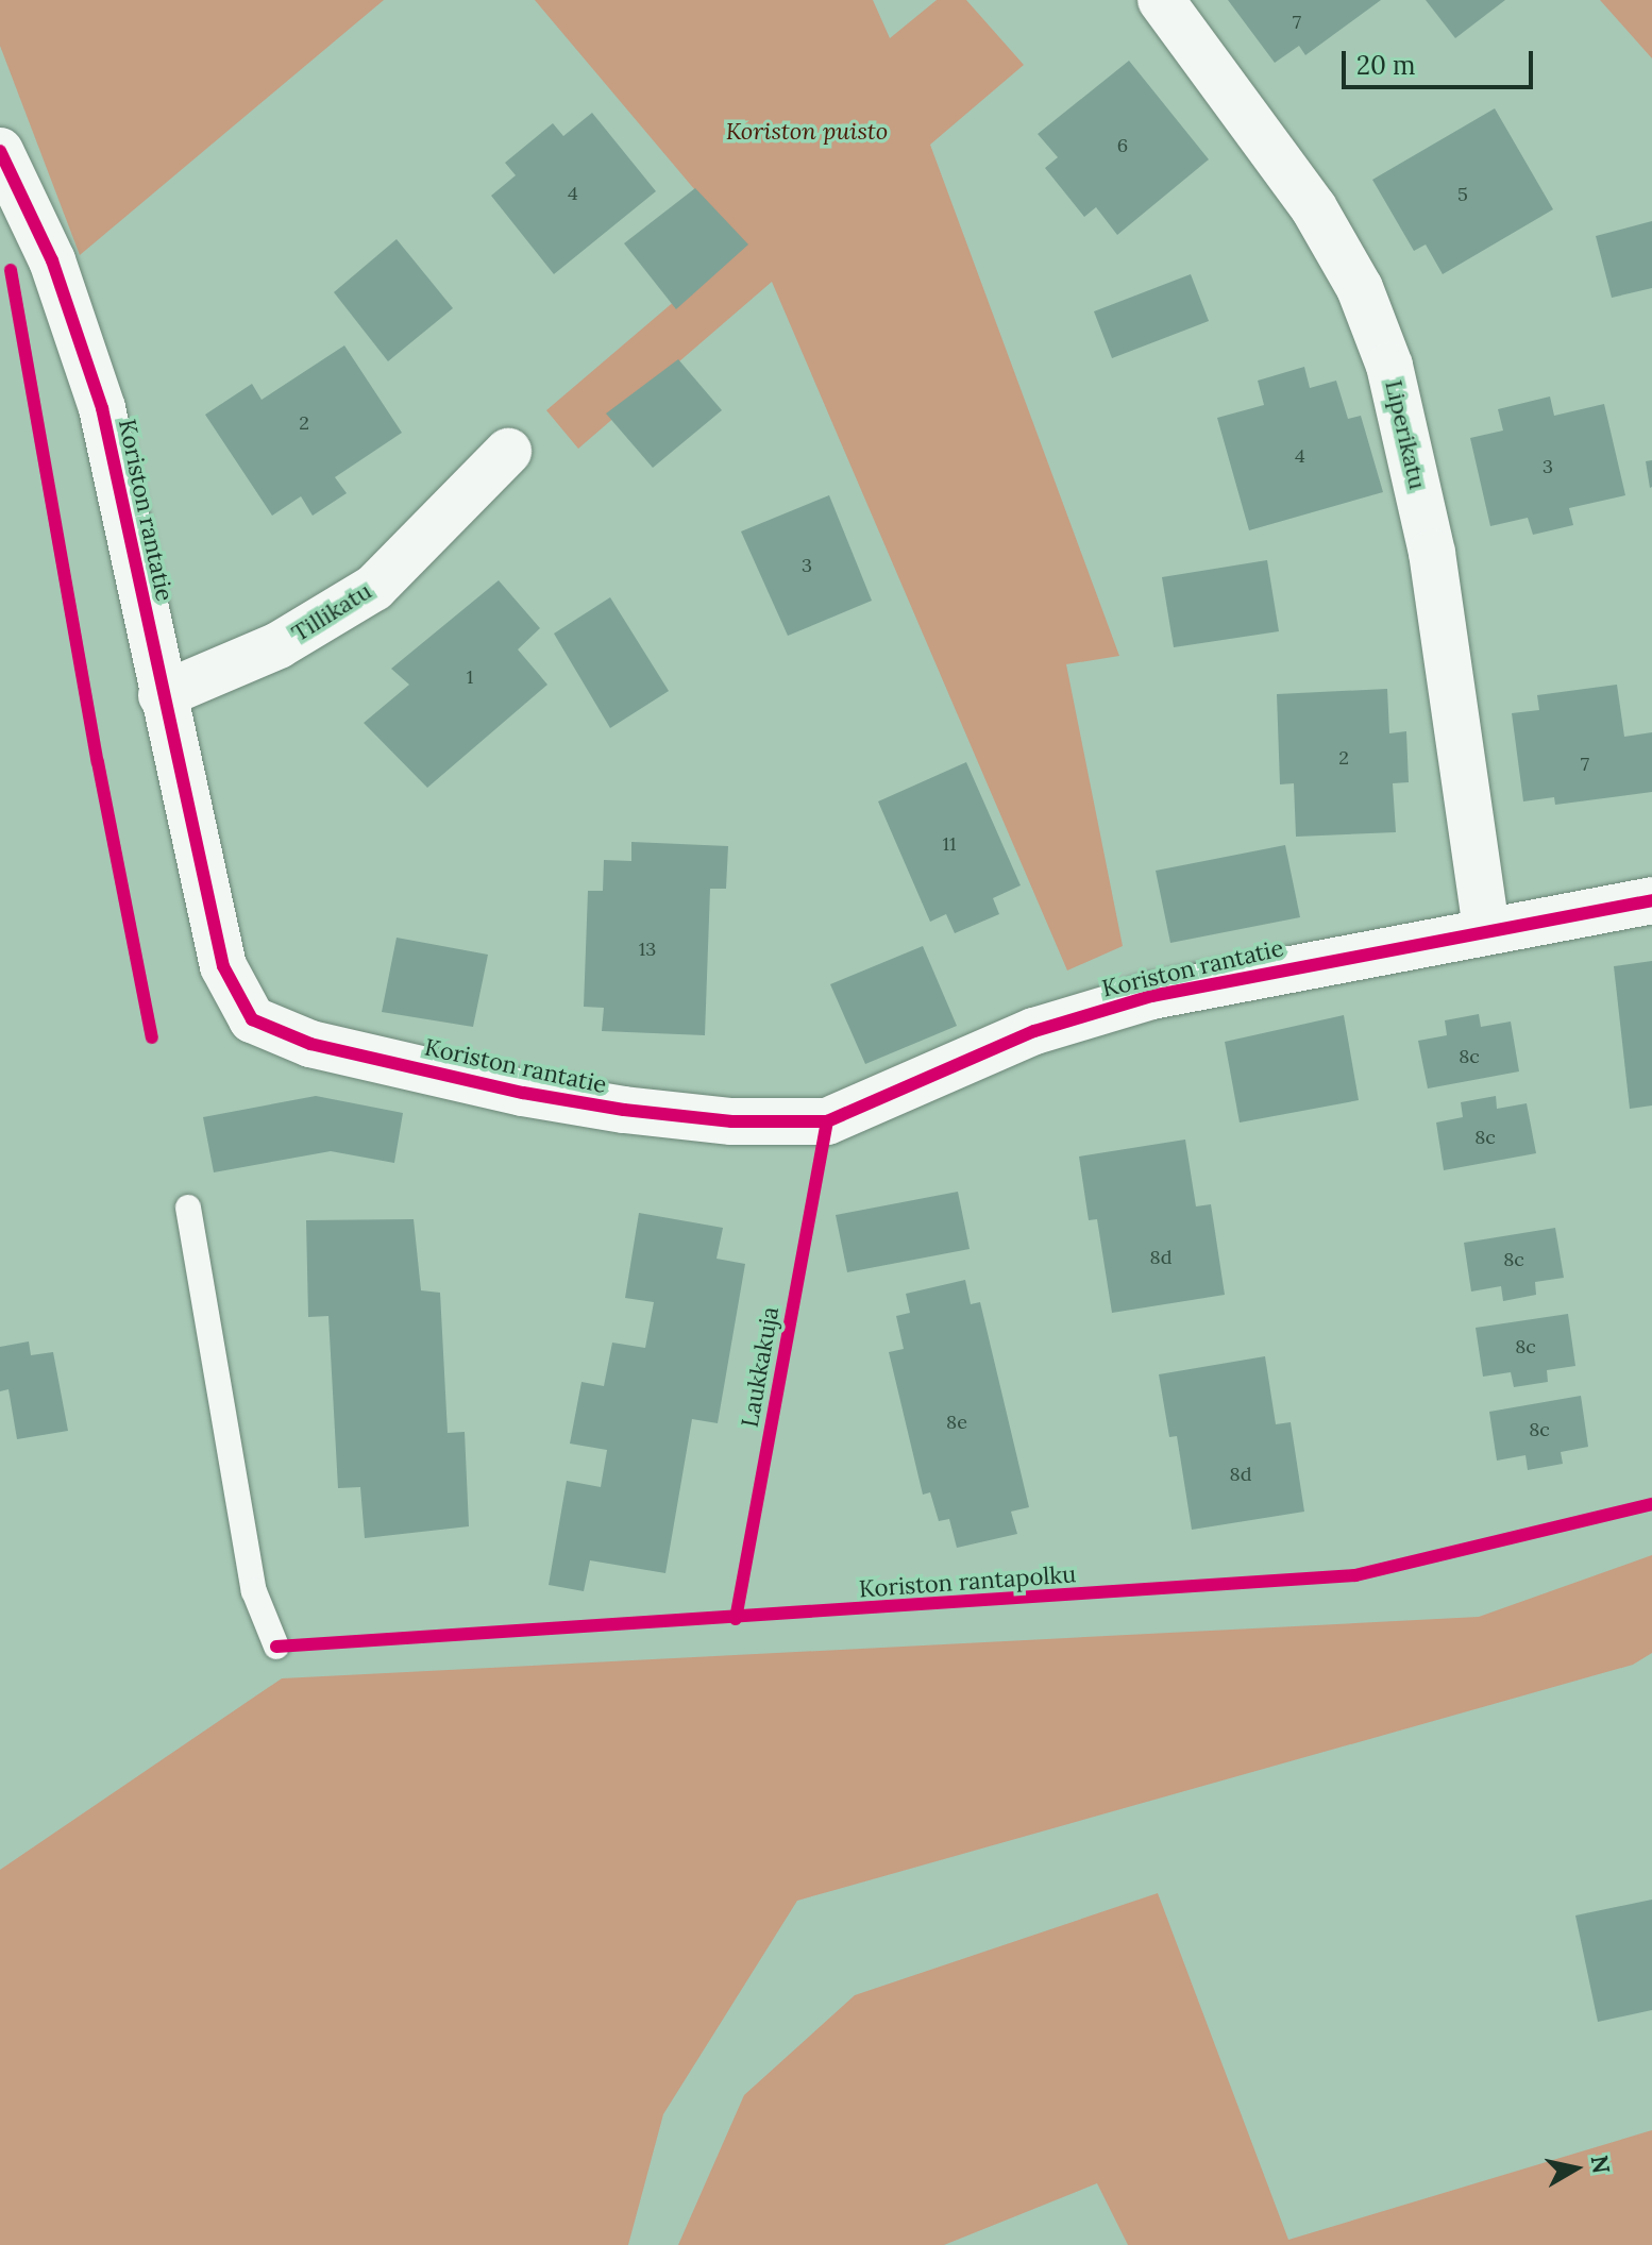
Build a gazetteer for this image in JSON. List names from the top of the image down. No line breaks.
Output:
{"streets":{"street":["Liperikatu","Koriston rantatie","Tillikatu"],"cycle path":["Laukkakuja","Koriston rantapolku"]},"crossings":[["Liperikatu","Koriston rantatie"],["Koriston rantatie","Tillikatu"]],"parks":["Koriston puisto"],"house_numbers":["7","6","4","5","2","4","3","3","1","2","7","11","13","8c","8c","8d","8c","8c","8e","8c","8d"],"scale_bar":"20 m","north":"right"}
